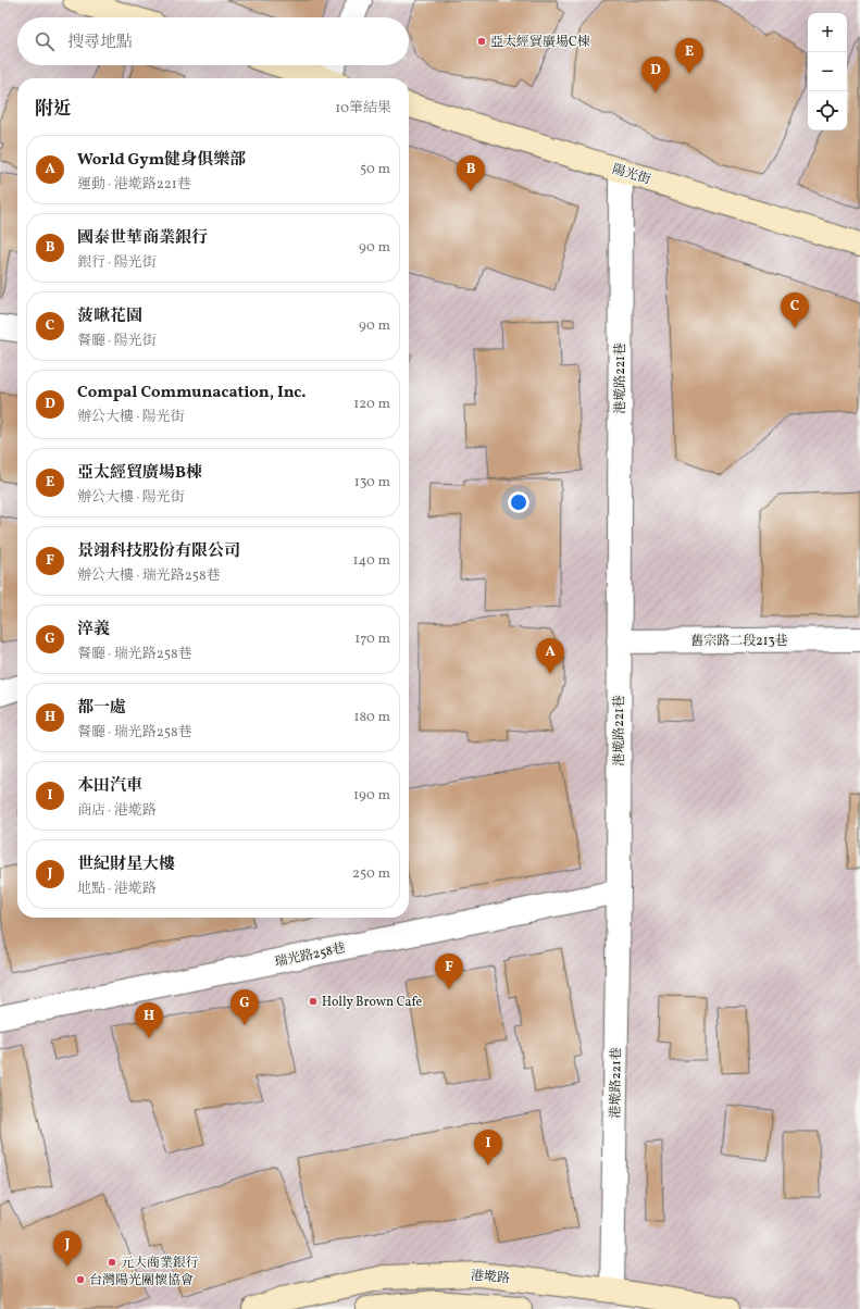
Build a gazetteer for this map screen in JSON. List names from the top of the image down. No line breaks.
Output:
{"streets":{"street":["陽光街","港墘路221巷","舊宗路二段213巷","瑞光路258巷","港墘路"]},"crossings":[["陽光街","港墘路221巷"],["港墘路221巷","舊宗路二段213巷"],["港墘路221巷","瑞光路258巷"],["港墘路221巷","港墘路"]],"places":["亞太經貿廣場C棟","Holly Brown Cafe","元大商業銀行","台灣陽光關懷協會"],"page":{"map_buttons":["+","−"],"search":"搜尋地點","pins":["E","D","B","C","A","F","G","H","I","J"],"heading":["附近","10筆結果"],"list":[{"mark":"A","name":"World Gym健身俱樂部","note":"運動 · 港墘路221巷","value":"50 m"},{"mark":"B","name":"國泰世華商業銀行","note":"銀行 · 陽光街","value":"90 m"},{"mark":"C","name":"菠啾花園","note":"餐廳 · 陽光街","value":"90 m"},{"mark":"D","name":"Compal Communacation, Inc.","note":"辦公大樓 · 陽光街","value":"120 m"},{"mark":"E","name":"亞太經貿廣場B棟","note":"辦公大樓 · 陽光街","value":"130 m"},{"mark":"F","name":"景翊科技股份有限公司","note":"辦公大樓 · 瑞光路258巷","value":"140 m"},{"mark":"G","name":"淬義","note":"餐廳 · 瑞光路258巷","value":"170 m"},{"mark":"H","name":"都一處","note":"餐廳 · 瑞光路258巷","value":"180 m"},{"mark":"I","name":"本田汽車","note":"商店 · 港墘路","value":"190 m"},{"mark":"J","name":"世紀財星大樓","note":"地點 · 港墘路","value":"250 m"}]}}
